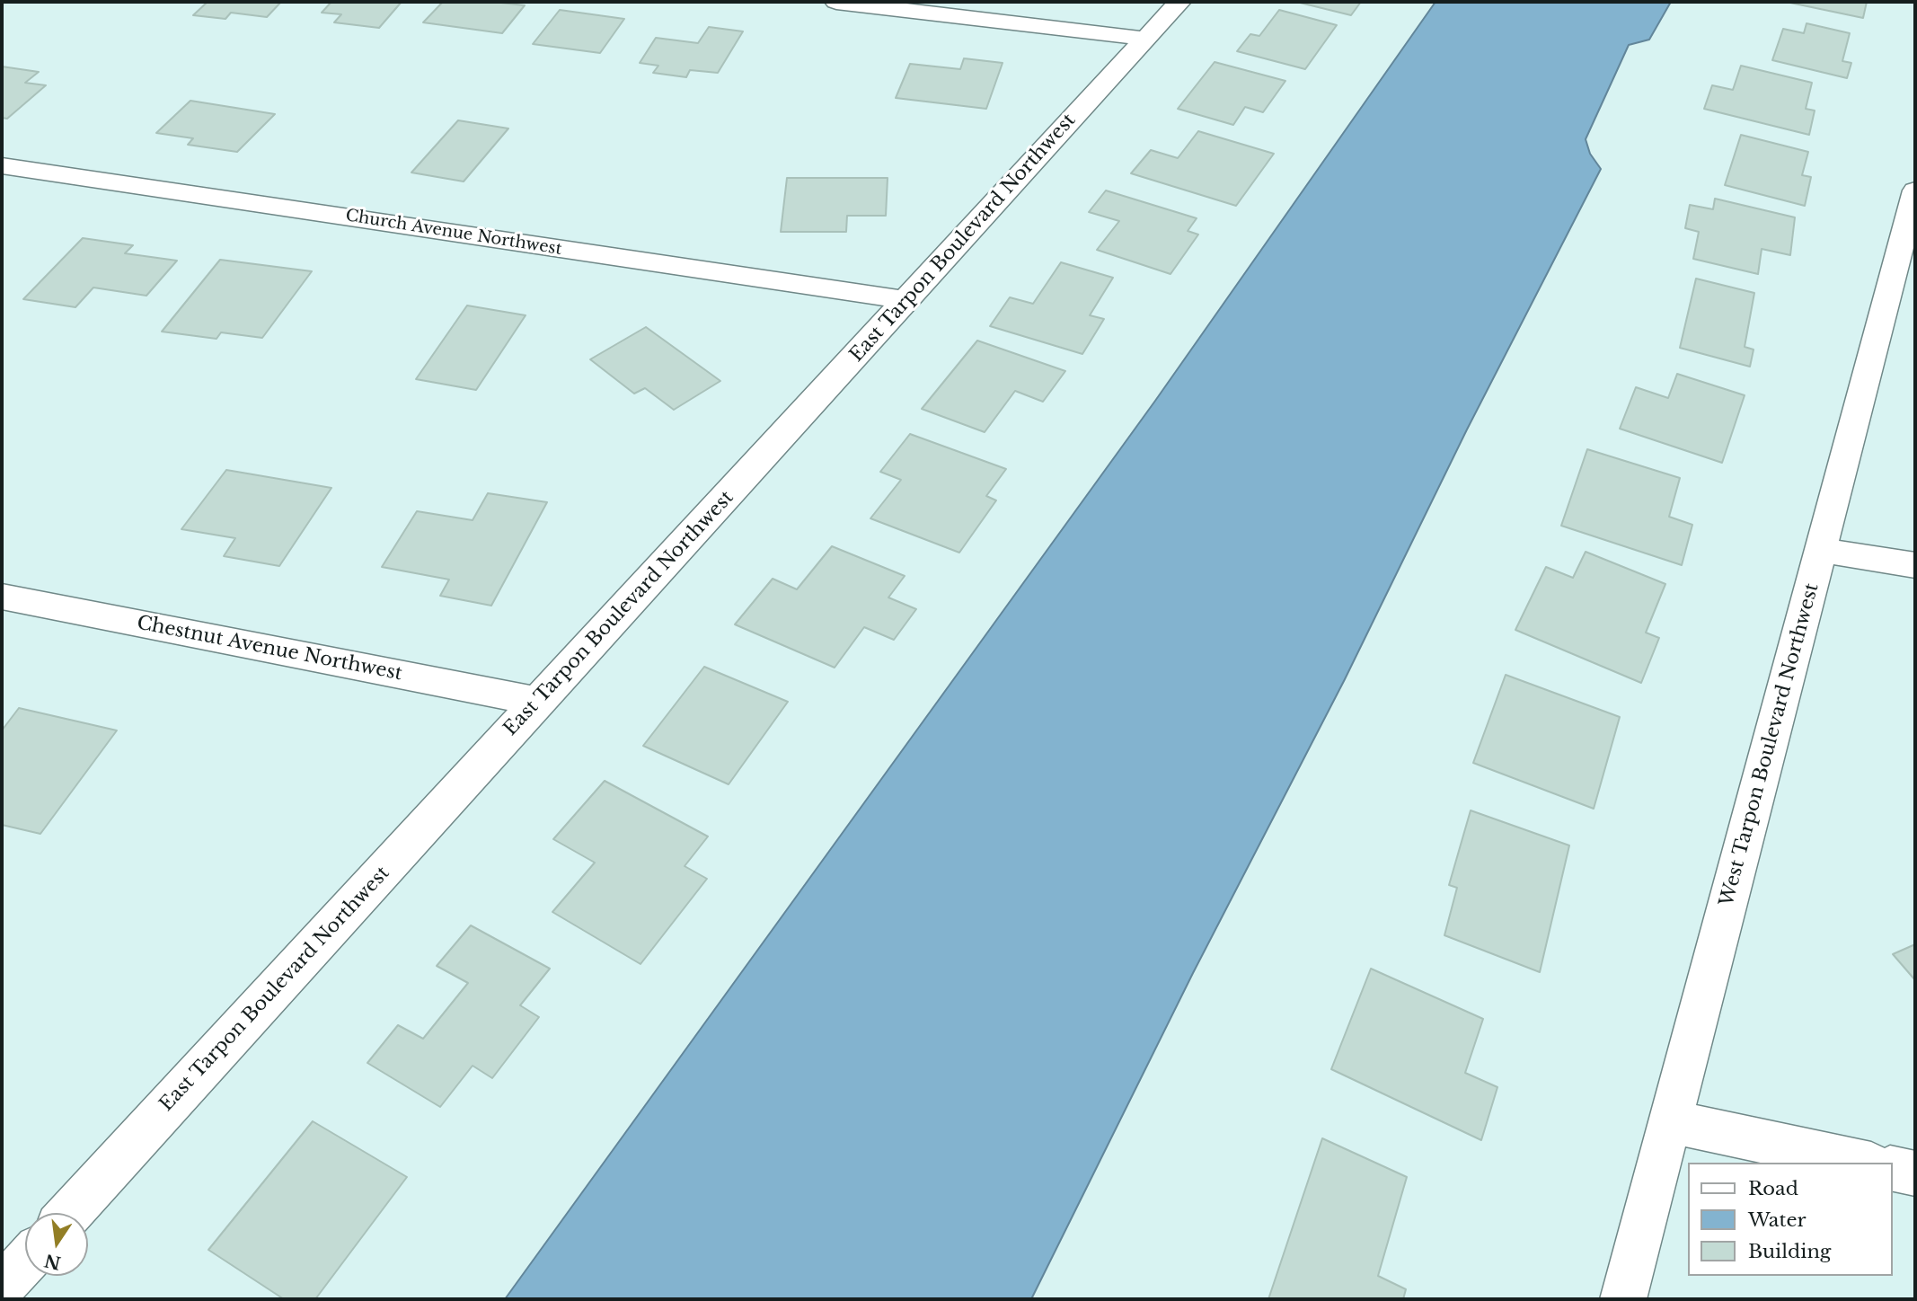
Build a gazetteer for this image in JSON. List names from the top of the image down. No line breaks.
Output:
{"streets":{"street":["Church Avenue Northwest","East Tarpon Boulevard Northwest","Chestnut Avenue Northwest","West Tarpon Boulevard Northwest"]},"crossings":[["Church Avenue Northwest","East Tarpon Boulevard Northwest"],["East Tarpon Boulevard Northwest","Chestnut Avenue Northwest"]],"legend":["Road","Water","Building"],"north":"bottom"}
